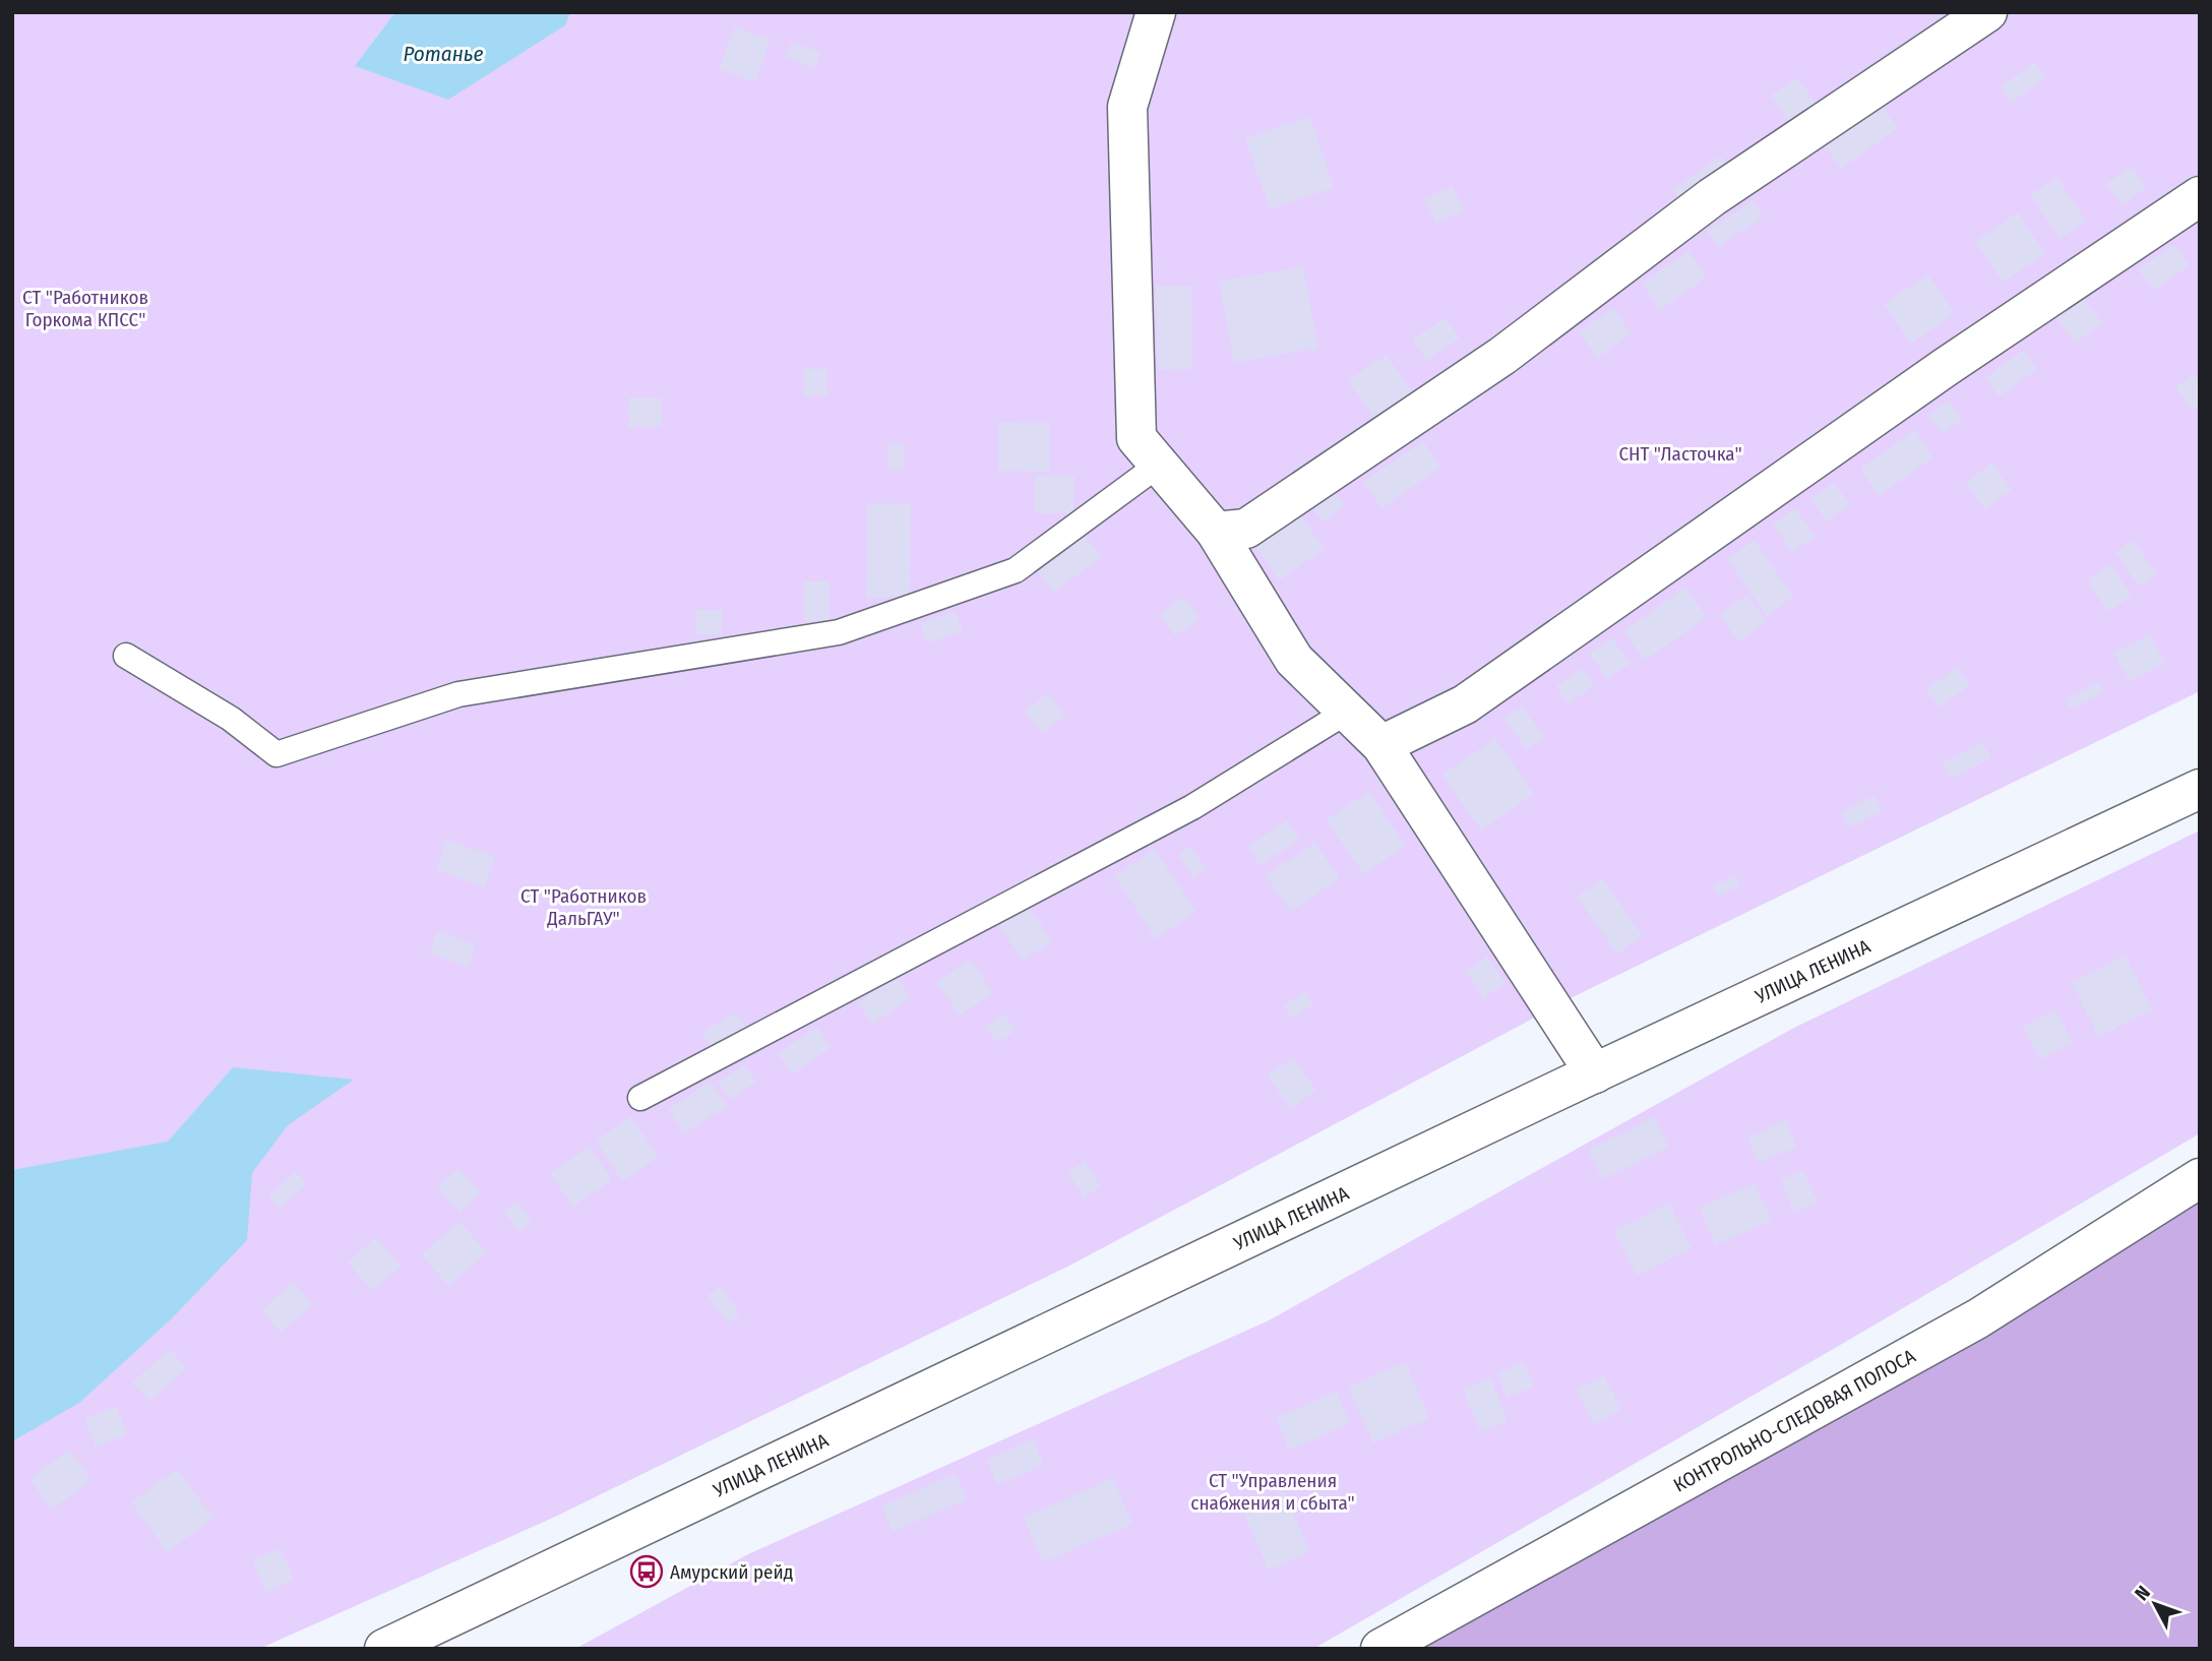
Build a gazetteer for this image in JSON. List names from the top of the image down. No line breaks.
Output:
{"streets":{"street":["УЛИЦА ЛЕНИНА","КОНТРОЛЬНО-СЛЕДОВАЯ ПОЛОСА"]},"water":["Ротанье"],"parks":["СТ \"Работников Горкома КПСС\"","СНТ \"Ласточка\"","СТ \"Работников ДальГАУ\"","СТ \"Управления снабжения и сбыта\""],"places":{"bus stop":["Амурский рейд"]},"north":"top left"}
